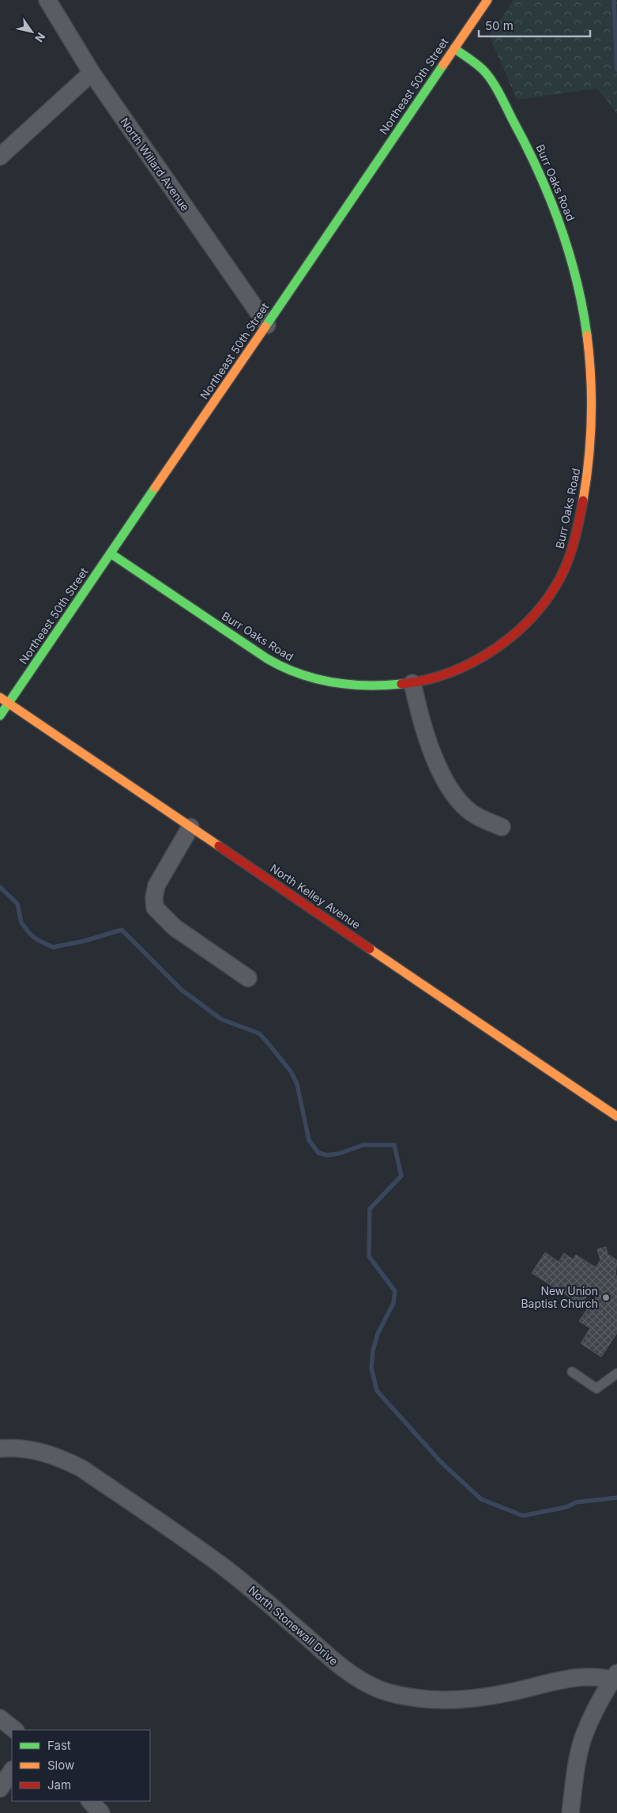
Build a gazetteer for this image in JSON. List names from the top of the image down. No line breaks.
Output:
{"streets":{"street":["Northeast 50th Street","North Willard Avenue","Burr Oaks Road","North Kelley Avenue","North Stonewall Drive"]},"crossings":[["Northeast 50th Street","North Willard Avenue"],["Northeast 50th Street","Burr Oaks Road"],["Northeast 50th Street","North Kelley Avenue"]],"places":["New Union Baptist Church"],"legend":["Fast","Slow","Jam"],"scale_bar":"50 m","north":"bottom right"}
